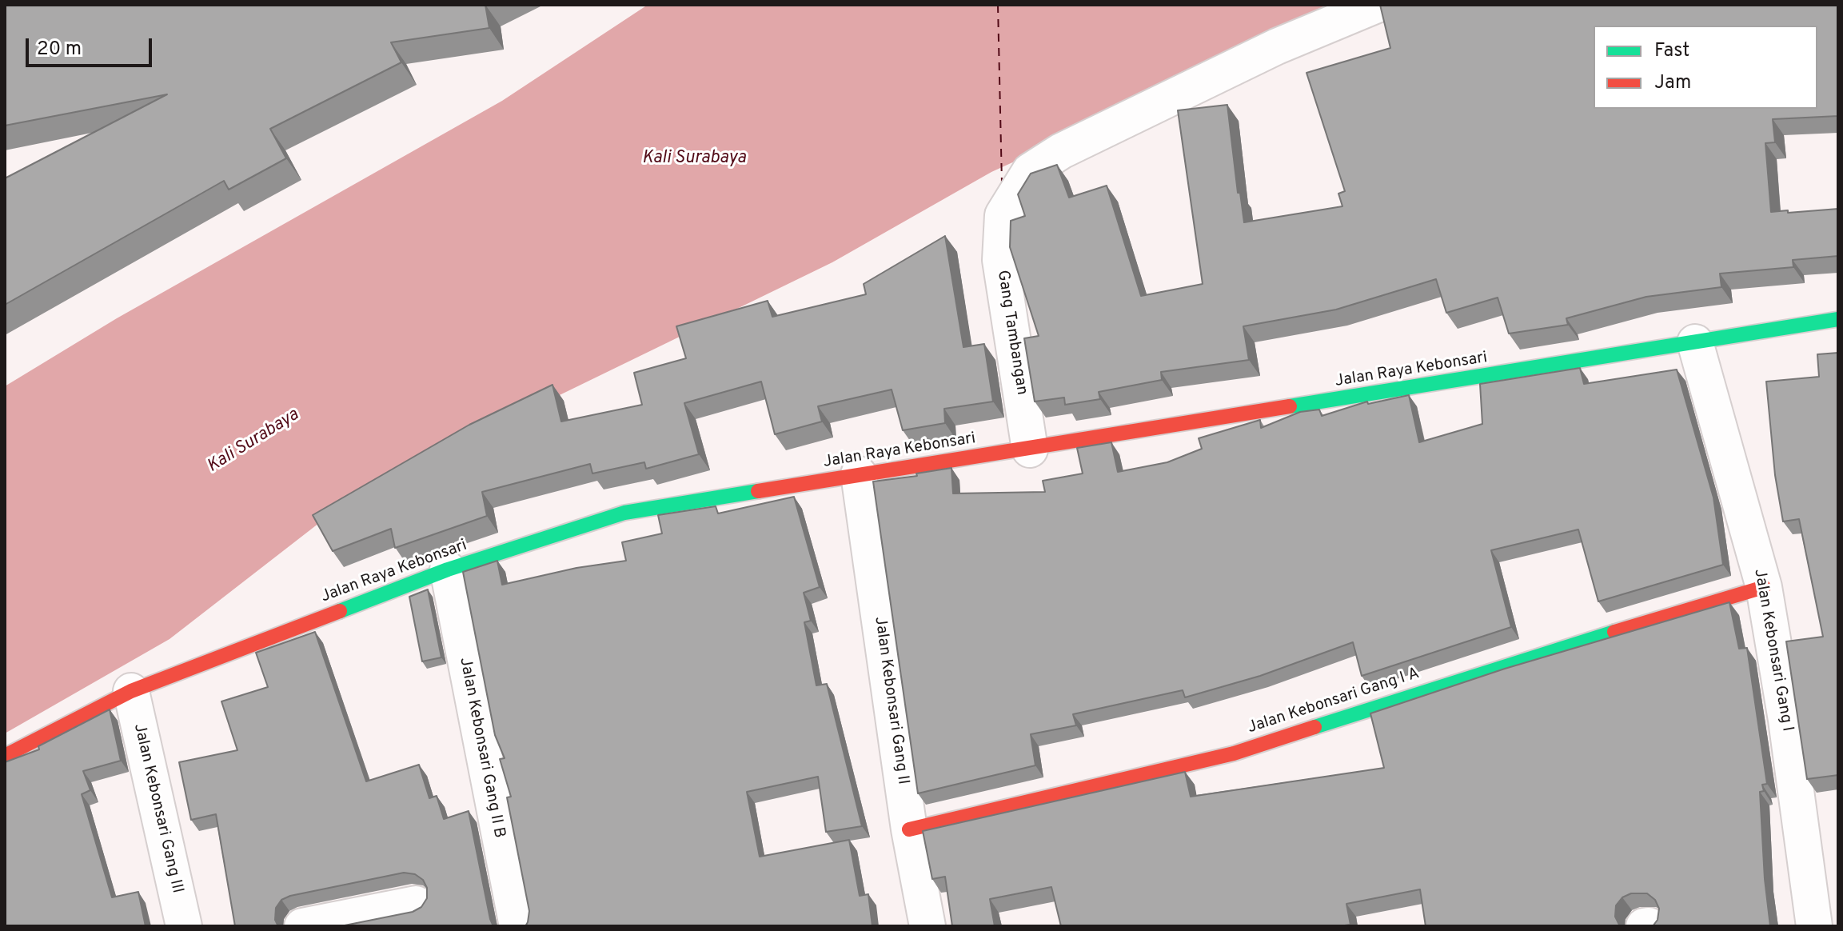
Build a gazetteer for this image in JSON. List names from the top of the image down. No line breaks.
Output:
{"streets":{"main road":["Jalan Raya Kebonsari","Jalan Kebonsari Gang I A"],"street":["Gang Tambangan","Jalan Kebonsari Gang I","Jalan Kebonsari Gang II","Jalan Kebonsari Gang II B","Jalan Kebonsari Gang III"]},"crossings":[["Gang Tambangan","Jalan Raya Kebonsari"],["Jalan Raya Kebonsari","Jalan Kebonsari Gang I"],["Jalan Raya Kebonsari","Jalan Kebonsari Gang II"],["Jalan Raya Kebonsari","Jalan Kebonsari Gang II B"],["Jalan Raya Kebonsari","Jalan Kebonsari Gang III"],["Jalan Kebonsari Gang I","Jalan Kebonsari Gang I A"],["Jalan Kebonsari Gang II","Jalan Kebonsari Gang I A"]],"water":["Kali Surabaya"],"legend":["Fast","Jam"],"scale_bar":"20 m"}
